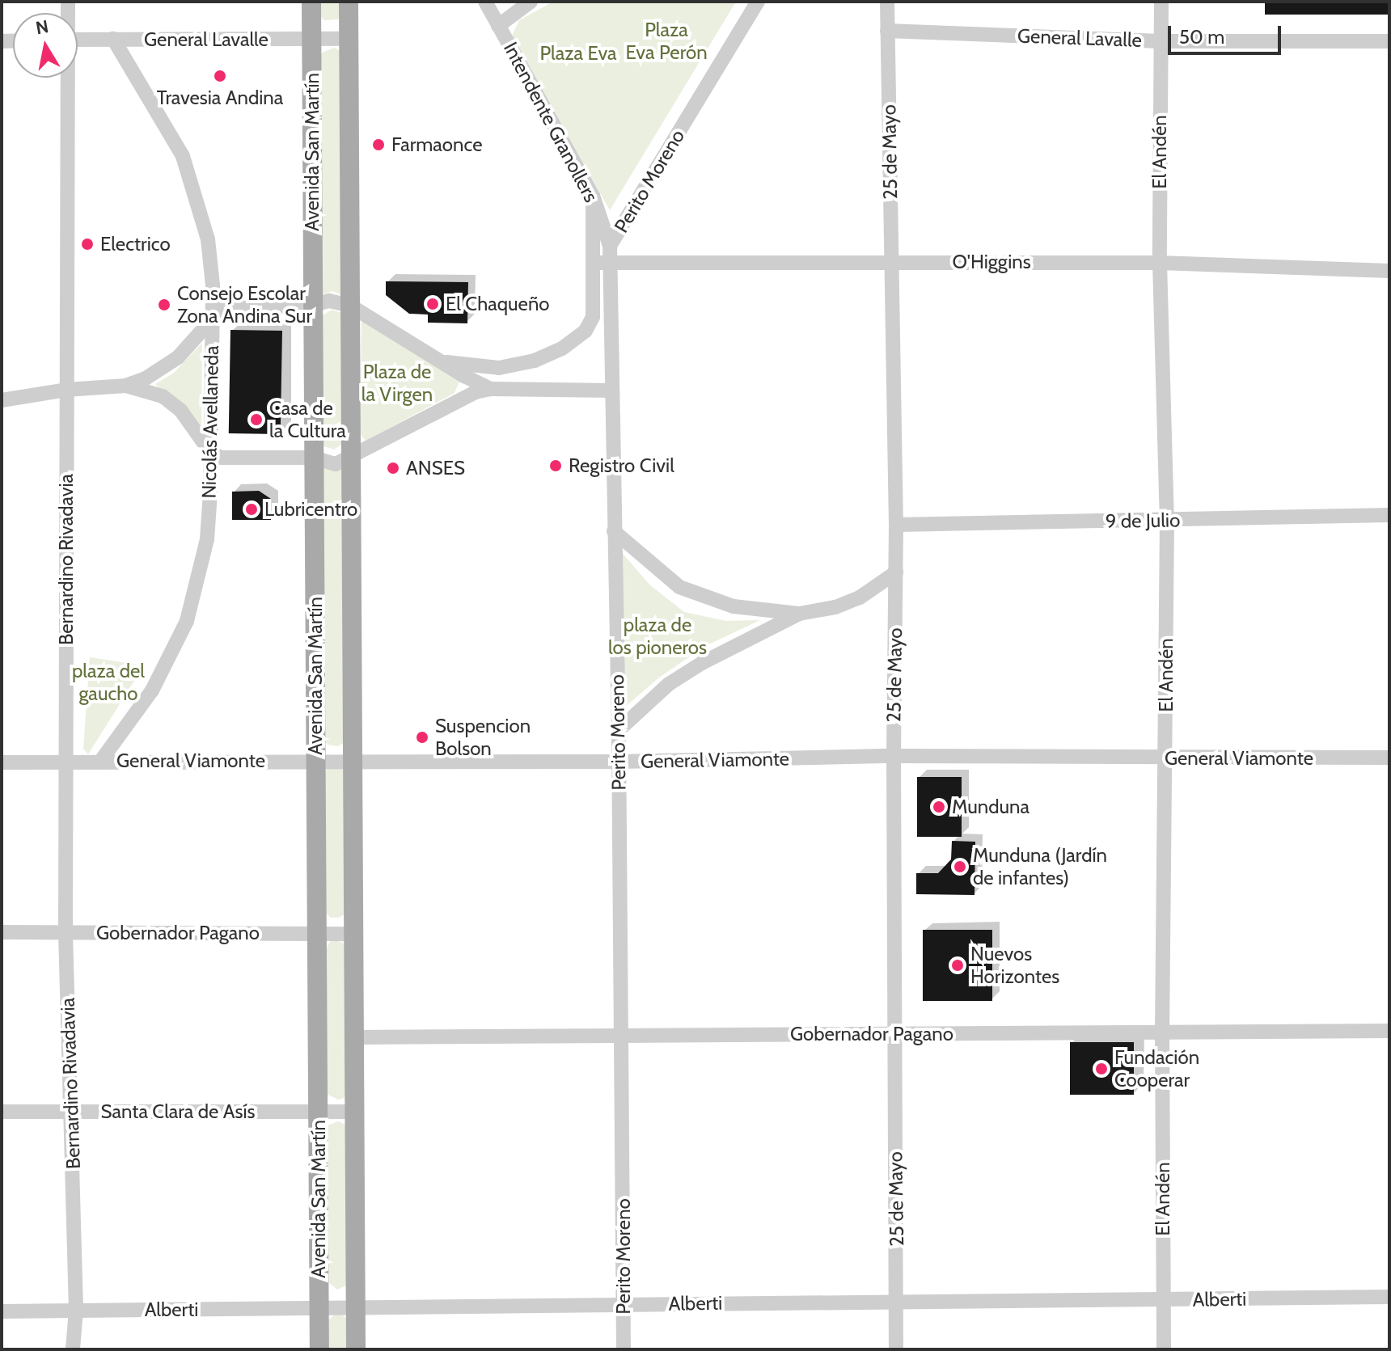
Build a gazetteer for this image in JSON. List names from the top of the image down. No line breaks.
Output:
{"streets":{"main road":["Avenida San Martín"],"street":["General Lavalle","Intendente Granollers","25 de Mayo","El Andén","Perito Moreno","O'Higgins","Nicolás Avellaneda","9 de Julio","Bernardino Rivadavia","General Viamonte","Gobernador Pagano","Santa Clara de Asís","Alberti"]},"crossings":[["General Lavalle","Avenida San Martín"],["General Lavalle","25 de Mayo"],["General Lavalle","El Andén"],["General Lavalle","Nicolás Avellaneda"],["Intendente Granollers","Perito Moreno"],["Avenida San Martín","General Viamonte"],["Avenida San Martín","Gobernador Pagano"],["Avenida San Martín","Santa Clara de Asís"],["Avenida San Martín","Alberti"],["25 de Mayo","O'Higgins"],["25 de Mayo","9 de Julio"],["25 de Mayo","General Viamonte"],["25 de Mayo","Gobernador Pagano"],["25 de Mayo","Alberti"],["El Andén","O'Higgins"],["El Andén","9 de Julio"],["El Andén","General Viamonte"],["El Andén","Gobernador Pagano"],["El Andén","Alberti"],["Perito Moreno","O'Higgins"],["Perito Moreno","General Viamonte"],["Perito Moreno","Gobernador Pagano"],["Perito Moreno","Alberti"],["Nicolás Avellaneda","General Viamonte"],["Bernardino Rivadavia","General Viamonte"],["Bernardino Rivadavia","Gobernador Pagano"],["Bernardino Rivadavia","Santa Clara de Asís"],["Bernardino Rivadavia","Alberti"]],"parks":["Plaza Eva Perón","Plaza Eva","Plaza de la Virgen","plaza de los pioneros","plaza del gaucho"],"places":["Travesia Andina","Farmaonce","Electrico","El Chaqueño","Consejo Escolar Zona Andina Sur","Casa de la Cultura","Registro Civil","ANSES","Lubricentro","Suspencion Bolson","Munduna","Munduna (Jardín de infantes)","Nuevos Horizontes","Fundación Cooperar"],"scale_bar":"50 m","north":"top"}
